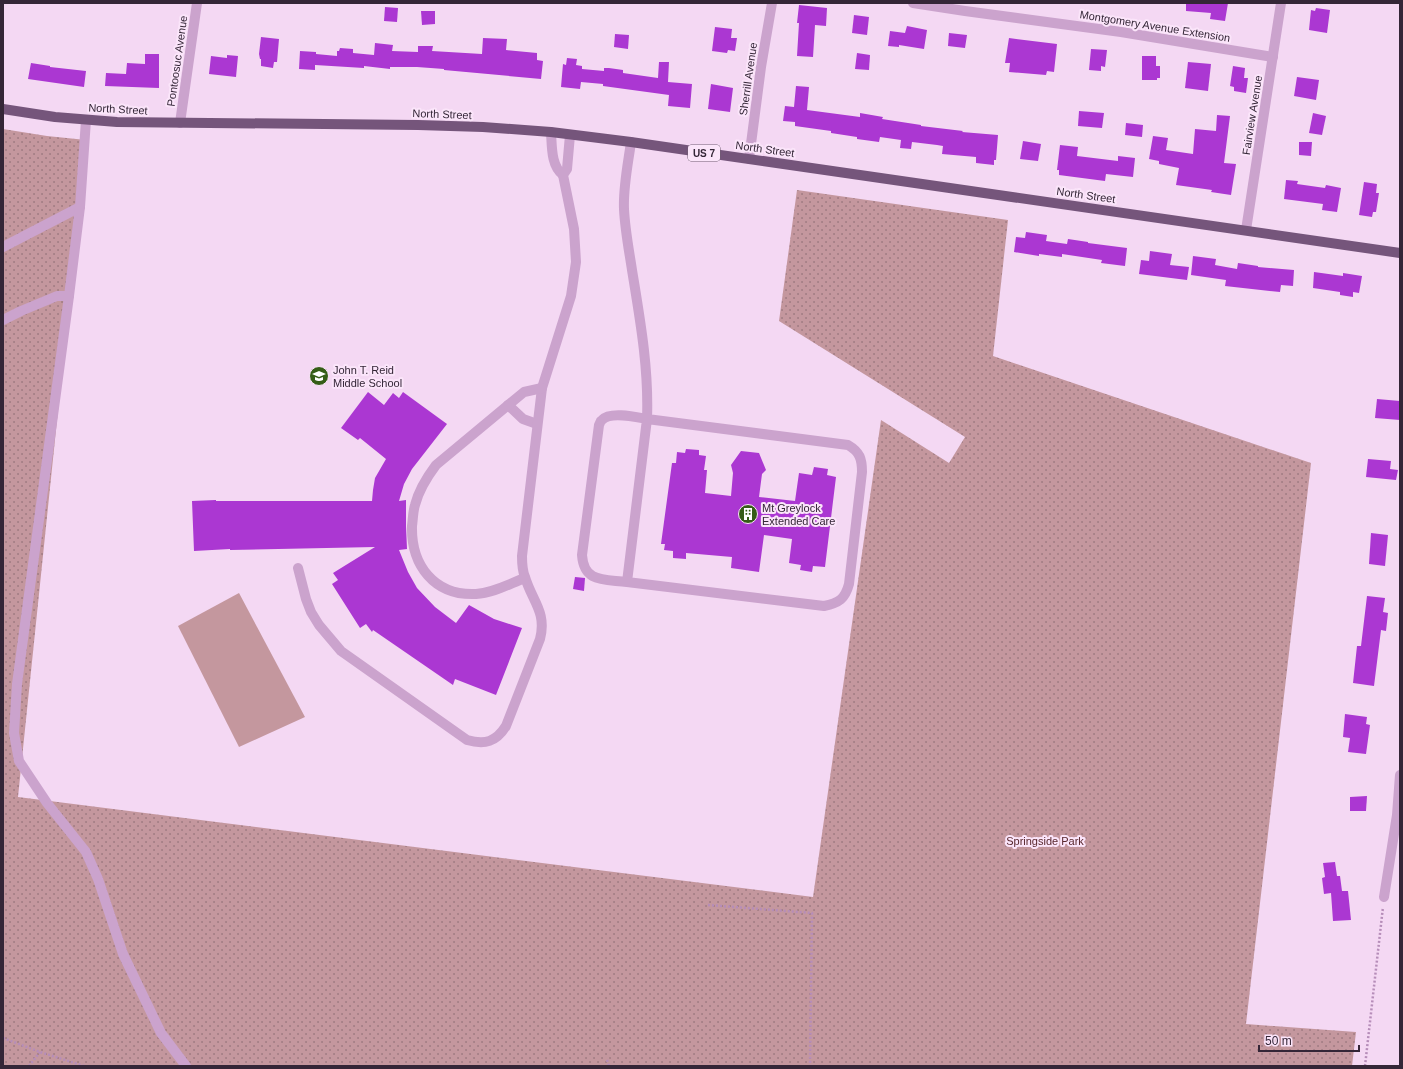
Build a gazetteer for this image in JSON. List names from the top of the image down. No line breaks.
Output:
{"streets":{"main road":["North Street","US 7"],"street":["Montgomery Avenue Extension","Pontoosuc Avenue","Sherrill Avenue","Fairview Avenue"]},"crossings":[["Montgomery Avenue Extension","Fairview Avenue"],["Pontoosuc Avenue","North Street"],["Sherrill Avenue","North Street"],["North Street","Fairview Avenue"]],"parks":["Springside Park"],"places":{"school or university":["John T. Reid Middle School"],"building":["Mt Greylock Extended Care"]},"scale_bar":"50 m"}
